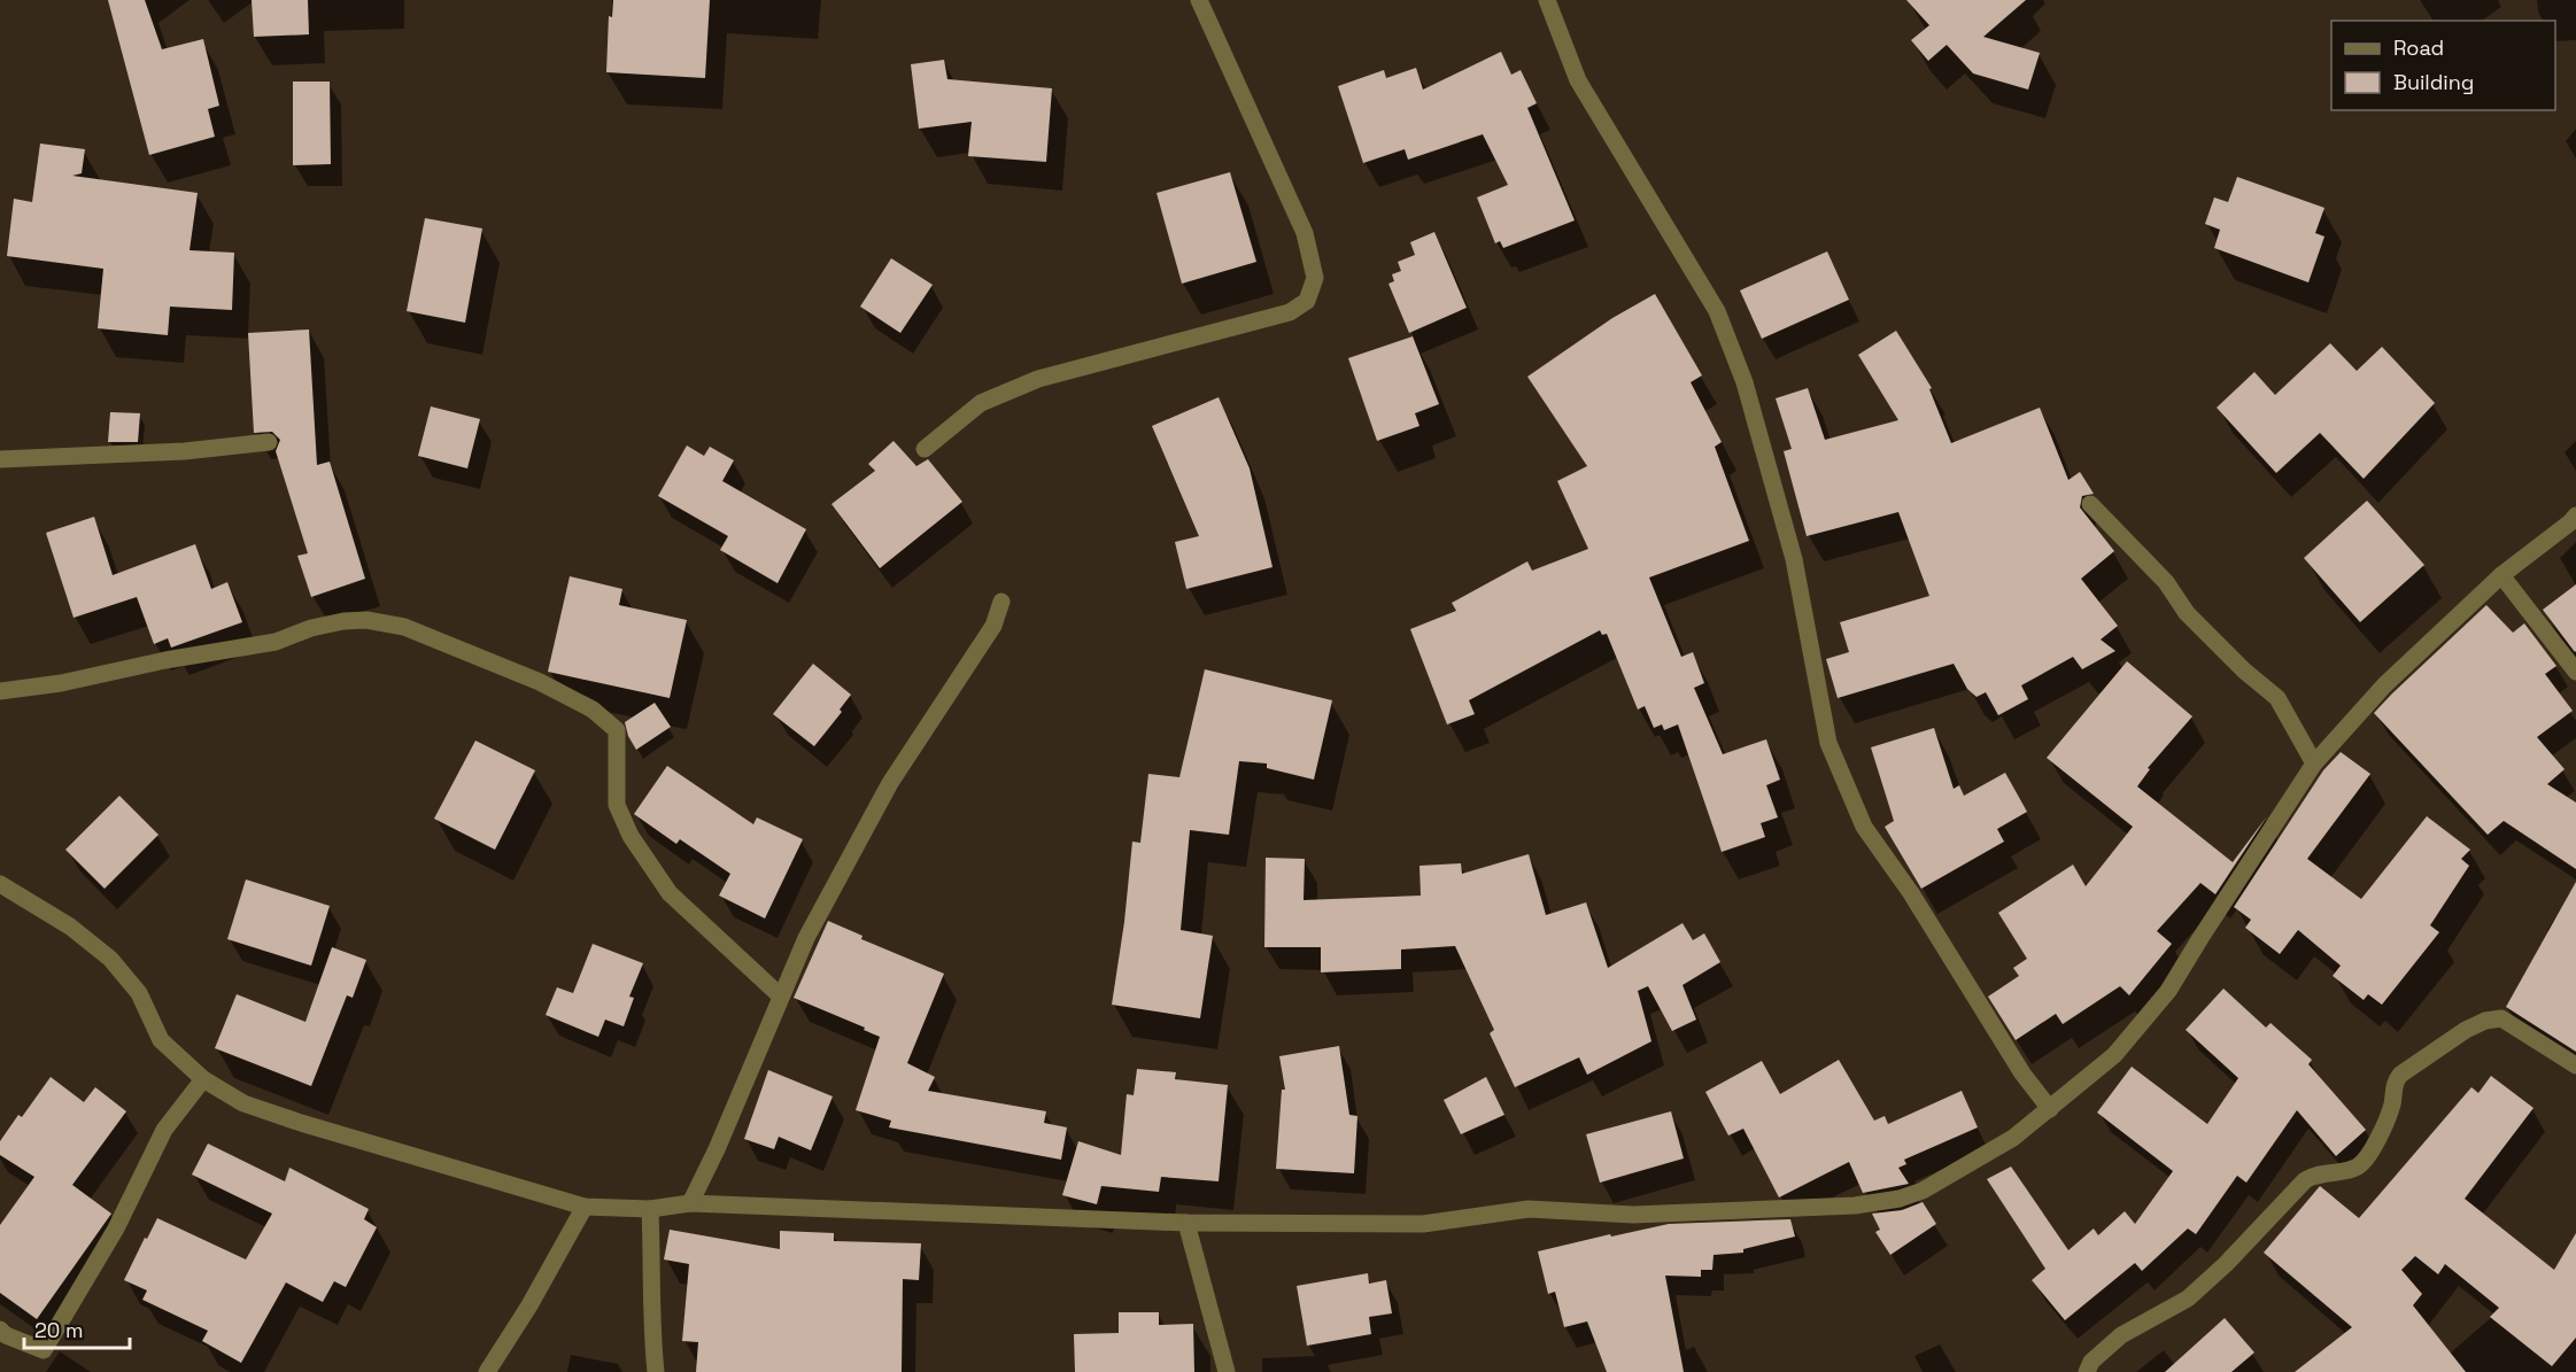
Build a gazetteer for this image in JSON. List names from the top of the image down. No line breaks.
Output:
{"legend":["Road","Building"],"scale_bar":"20 m"}
